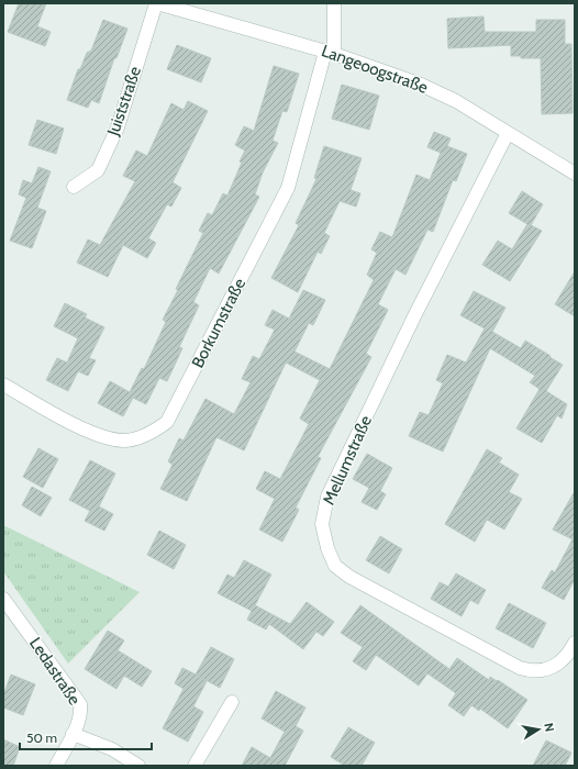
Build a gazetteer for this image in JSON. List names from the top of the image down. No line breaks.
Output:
{"streets":{"street":["Langeoogstraße","Juiststraße","Borkumstraße","Mellumstraße","Ledastraße"]},"crossings":[["Langeoogstraße","Juiststraße"],["Langeoogstraße","Borkumstraße"],["Langeoogstraße","Mellumstraße"]],"scale_bar":"50 m","north":"right"}
